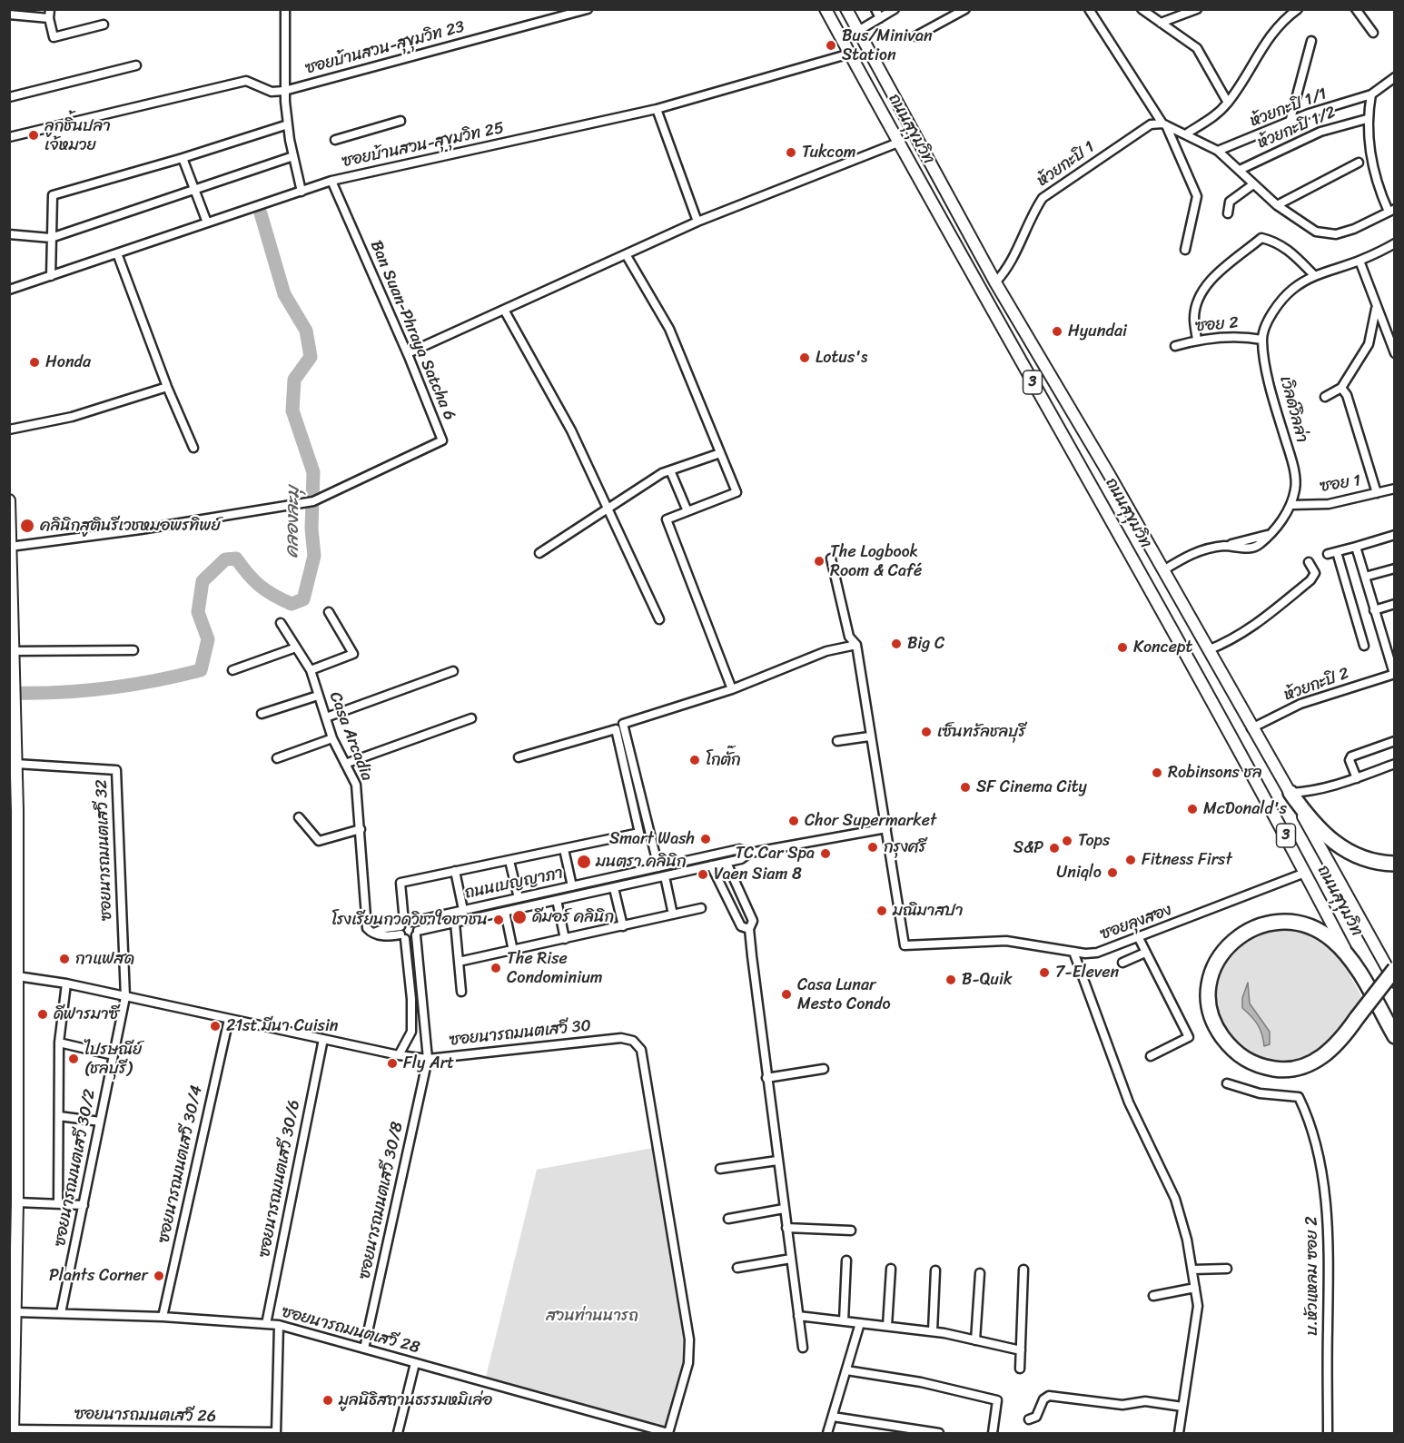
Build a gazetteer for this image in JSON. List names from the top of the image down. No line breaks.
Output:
{"streets":{"highway":["ถนนสุขุมวิท","3"],"street":["ซอยบ้านสวน-สุขุมวิท 23","ห้วยกะปิ 1/1","ห้วยกะปิ 1/2","ซอยบ้านสวน-สุขุมวิท 25","ห้วยกะปิ 1","ซอย 2","Ban Suan-Phraya Satcha 6","เวิลด์วิลล่า","ซอย 1","ห้วยกะปิ 2","Casa Arcadia","ซอยนารถมนตเสวี 32","ถนนเบญญาภา","ซอยลุงสอง","ซอยนารถมนตเสวี 30","ซอยนารถมนตเสวี 30/4","ซอยนารถมนตเสวี 30/2","ซอยนารถมนตเสวี 30/6","ซอยนารถมนตเสวี 30/8","บ.หัวแหลม ซอย 2","ซอยนารถมนตเสวี 28","ซอยนารถมนตเสวี 26"]},"crossings":[["ถนนสุขุมวิท","ซอยบ้านสวน-สุขุมวิท 25"],["ถนนสุขุมวิท","ห้วยกะปิ 1"],["ถนนสุขุมวิท","เวิลด์วิลล่า"],["ถนนสุขุมวิท","ห้วยกะปิ 2"],["ถนนสุขุมวิท","ซอยลุงสอง"],["ซอยบ้านสวน-สุขุมวิท 25","Ban Suan-Phraya Satcha 6"],["ซอย 2","เวิลด์วิลล่า"],["เวิลด์วิลล่า","ซอย 1"],["Casa Arcadia","ถนนเบญญาภา"],["ซอยนารถมนตเสวี 32","ซอยนารถมนตเสวี 30"],["ซอยนารถมนตเสวี 32","ซอยนารถมนตเสวี 30/2"],["ถนนเบญญาภา","ซอยลุงสอง"],["ถนนเบญญาภา","ซอยนารถมนตเสวี 30/8"],["ซอยนารถมนตเสวี 30","ซอยนารถมนตเสวี 30/4"],["ซอยนารถมนตเสวี 30","ซอยนารถมนตเสวี 30/2"],["ซอยนารถมนตเสวี 30","ซอยนารถมนตเสวี 30/6"],["ซอยนารถมนตเสวี 30","ซอยนารถมนตเสวี 30/8"],["ซอยนารถมนตเสวี 30","ซอยนารถมนตเสวี 28"],["ซอยนารถมนตเสวี 30/4","ซอยนารถมนตเสวี 28"],["ซอยนารถมนตเสวี 30/2","ซอยนารถมนตเสวี 28"],["ซอยนารถมนตเสวี 30/6","ซอยนารถมนตเสวี 28"],["ซอยนารถมนตเสวี 30/8","ซอยนารถมนตเสวี 28"]],"water":["คลองละมุ"],"parks":["สวนท่านนารถ"],"places":["Bus/Minivan Station","ลูกชิ้นปลา เจ้หมวย","Tukcom","Hyundai","Lotus's","Honda","คลินิกสูตินรีเวชหมอพรทิพย์","The Logbook Room & Café","Big C","Koncept","เซ็นทรัลชลบุรี","โกตั๊ก","Robinsons ชล","SF Cinema City","McDonald's","Chor Supermarket","Smart Wash","Tops","กรุงศรี","S&P","TC Car Spa","Fitness First","มนตรา คลินิก","Uniqlo","Vaen Siam 8","มณิมาสปา","ดีมอร์ คลินิก","โรงเรียนกวดวิชาใอชาชน","กาแฟสด","The Rise Condominium","7-Eleven","B-Quik","Casa Lunar Mesto Condo","ดีฟารมาซี","21st มีนา Cuisin","ไปรษณีย์ (ชลบุรี)","Fly Art","Plants Corner","มูลนิธิสถานธรรมหมิเล่อ"]}
